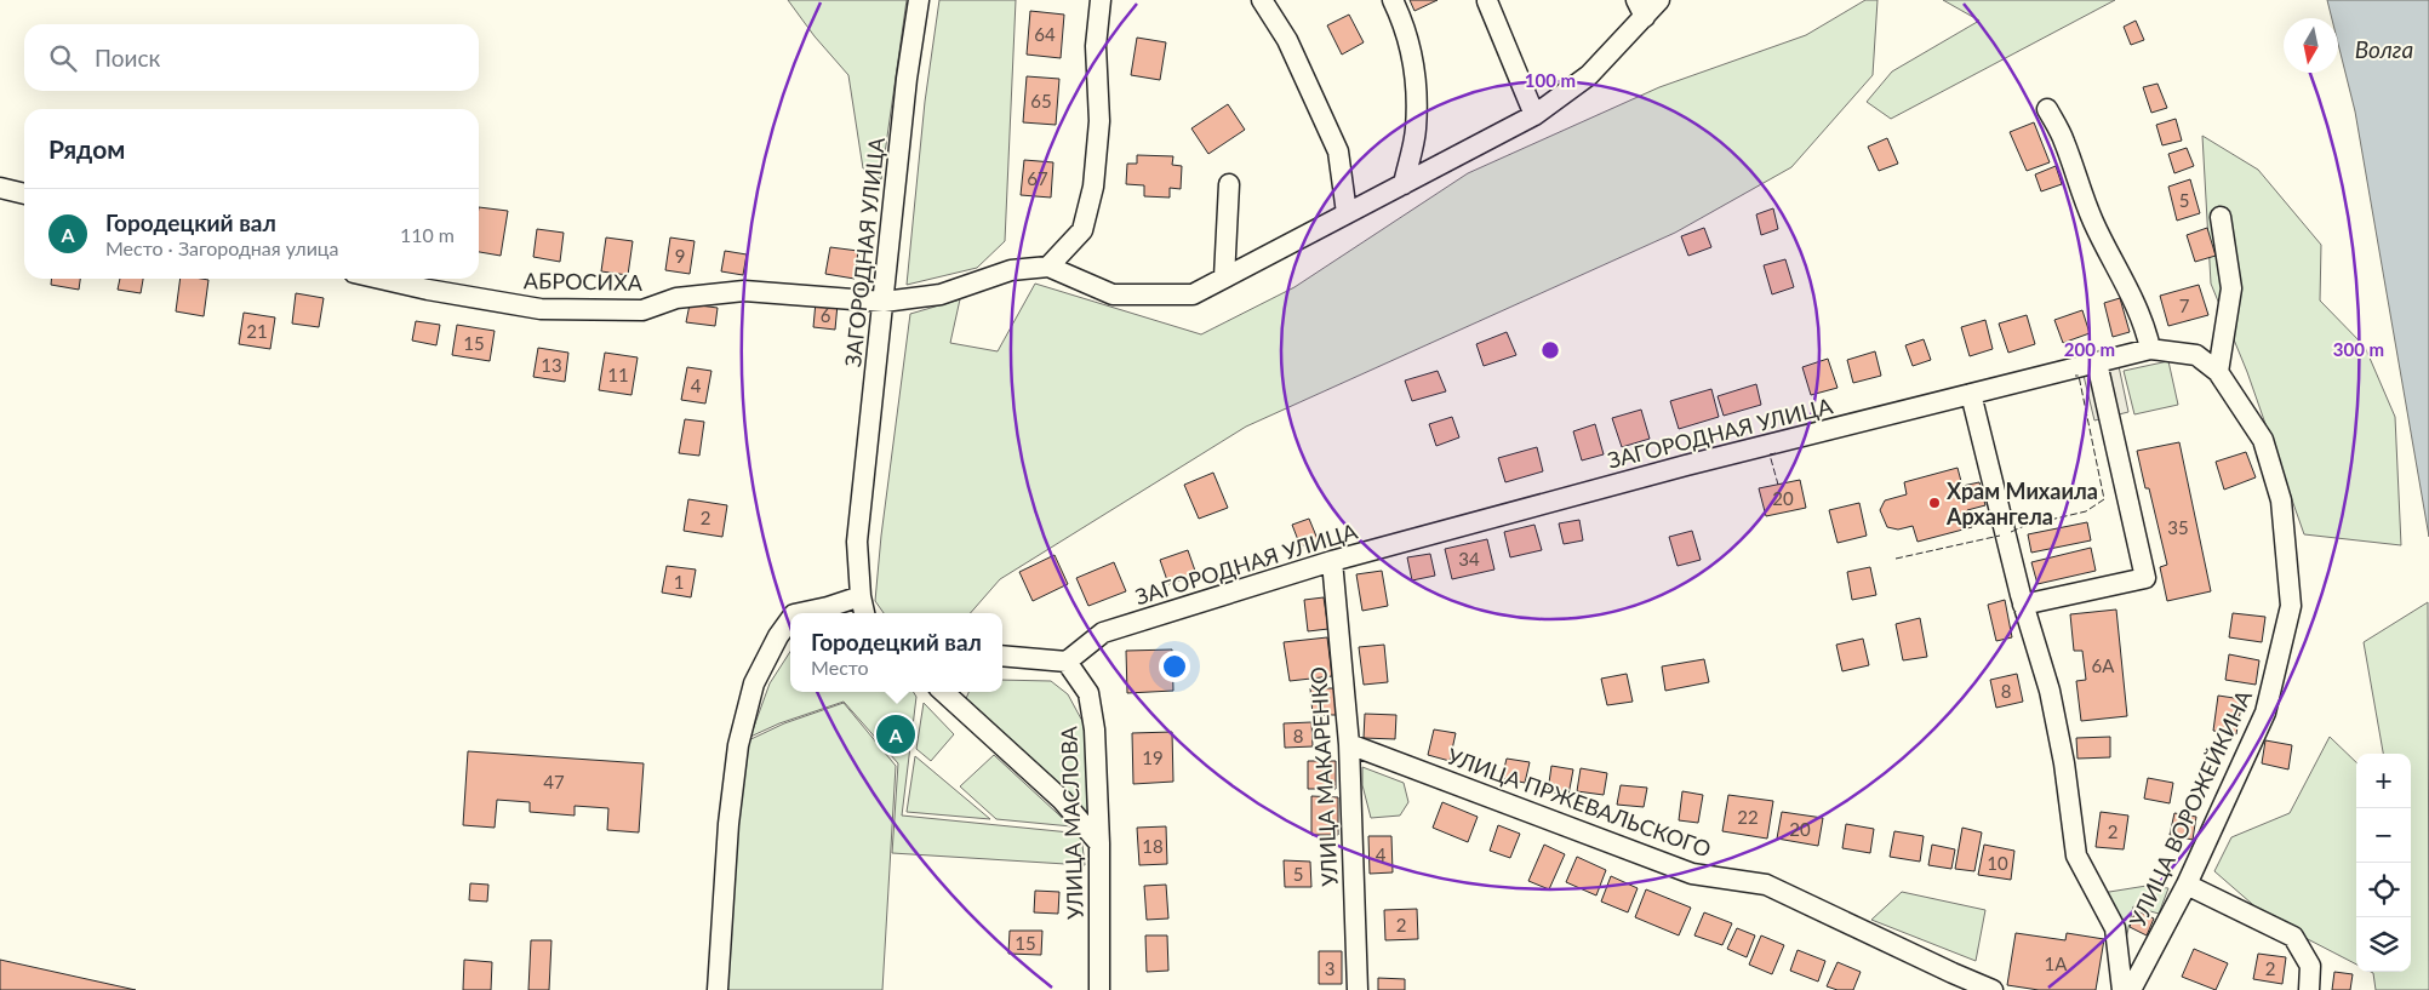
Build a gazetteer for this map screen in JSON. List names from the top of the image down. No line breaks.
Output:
{"streets":{"street":["ЗАГОРОДНАЯ УЛИЦА","АБРОСИХА","УЛИЦА МАКАРЕНКО","УЛИЦА ПРЖЕВАЛЬСКОГО","УЛИЦА ВОРОЖЕЙКИНА","УЛИЦА МАСЛОВА"]},"crossings":[["ЗАГОРОДНАЯ УЛИЦА","АБРОСИХА"],["ЗАГОРОДНАЯ УЛИЦА","УЛИЦА МАКАРЕНКО"],["ЗАГОРОДНАЯ УЛИЦА","УЛИЦА ВОРОЖЕЙКИНА"],["ЗАГОРОДНАЯ УЛИЦА","УЛИЦА МАСЛОВА"],["УЛИЦА МАКАРЕНКО","УЛИЦА ПРЖЕВАЛЬСКОГО"]],"water":["Волга"],"places":["Храм Михаила Архангела"],"house_numbers":["64","65","67","5","9","7","6","21","15","13","11","4","20","2","35","34","1","6А","8","8","19","47","22","20","2","18","4","10","5","2","15","1А","3","2"],"north":"bottom","page":{"search":"Поиск","heading":"Рядом","list":[{"mark":"A","name":"Городецкий вал","note":"Место · Загородная улица","value":"110 m"}],"popup":["Городецкий вал","Место"],"pins":"A","map_buttons":["+","−"]},"rings":["100 m","200 m","300 m"]}
